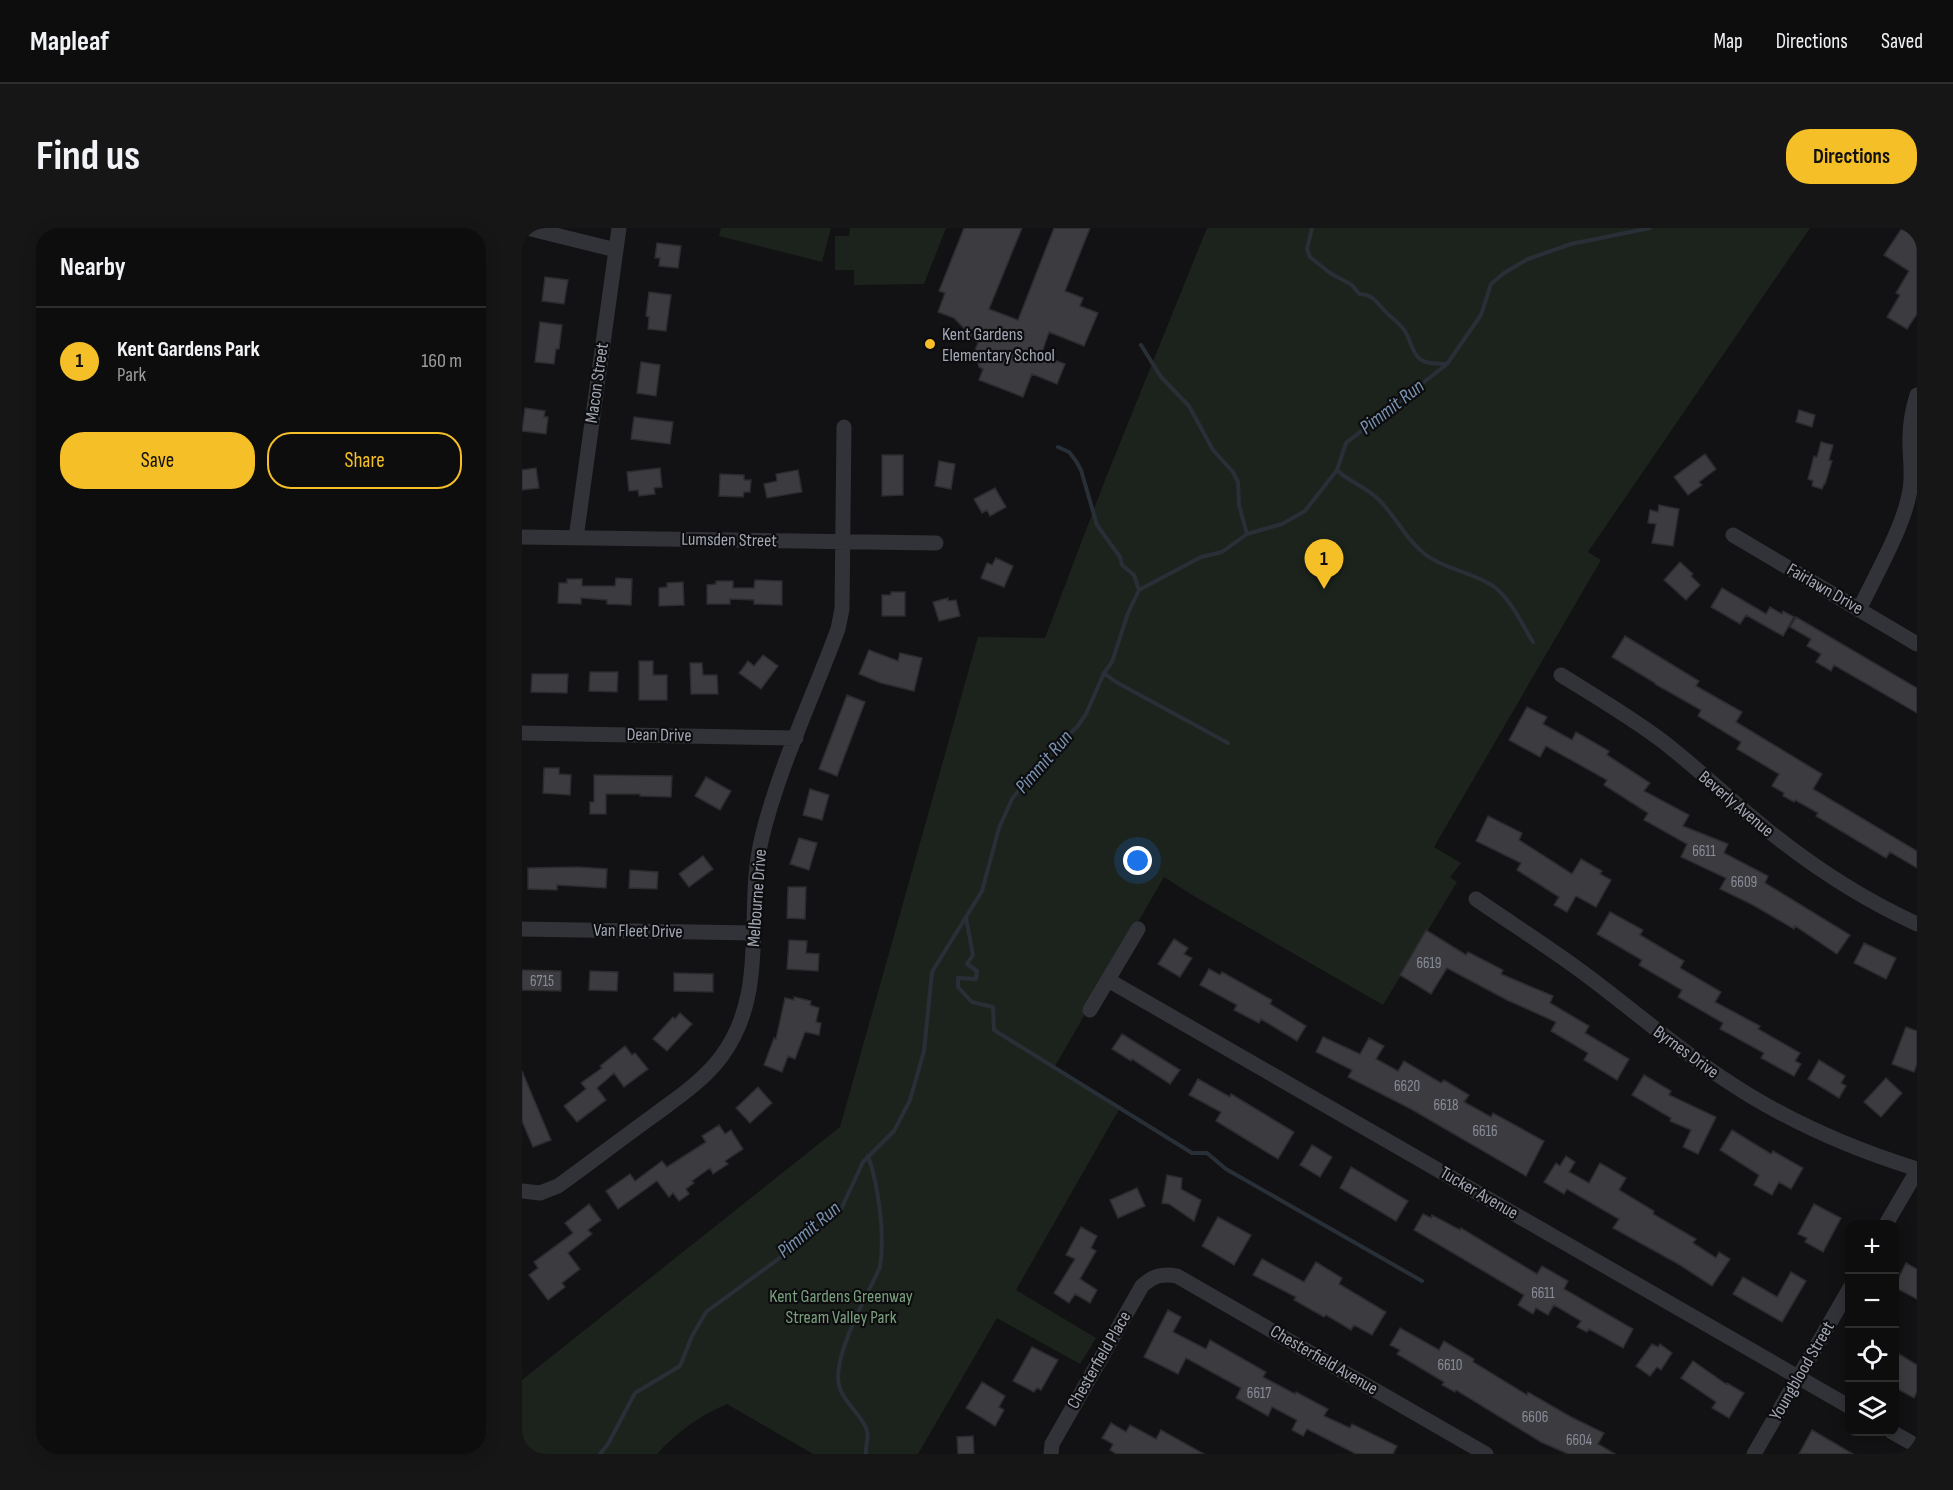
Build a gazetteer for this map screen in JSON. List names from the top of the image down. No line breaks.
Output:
{"streets":{"street":["Macon Street","Lumsden Street","Fairlawn Drive","Dean Drive","Beverly Avenue","Melbourne Drive","Van Fleet Drive","Byrnes Drive","Tucker Avenue","Chesterfield Place","Chesterfield Avenue","Youngblood Street"]},"crossings":[["Macon Street","Lumsden Street"],["Lumsden Street","Melbourne Drive"],["Dean Drive","Melbourne Drive"],["Melbourne Drive","Van Fleet Drive"],["Tucker Avenue","Youngblood Street"],["Chesterfield Place","Chesterfield Avenue"]],"water":["Pimmit Run"],"parks":["Kent Gardens Greenway Stream Valley Park"],"places":["Kent Gardens Elementary School"],"house_numbers":["6611","6609","6619","6715","6620","6618","6616","6611","6610","6617","6606","6604"],"page":{"header":"Mapleaf","nav":["Map","Directions","Saved"],"buttons":["Directions",["Save","Share"]],"title":"Find us","heading":"Nearby","list":[{"mark":"1","name":"Kent Gardens Park","note":"Park","value":"160 m"}],"pins":"1","map_buttons":["+","−"]}}
